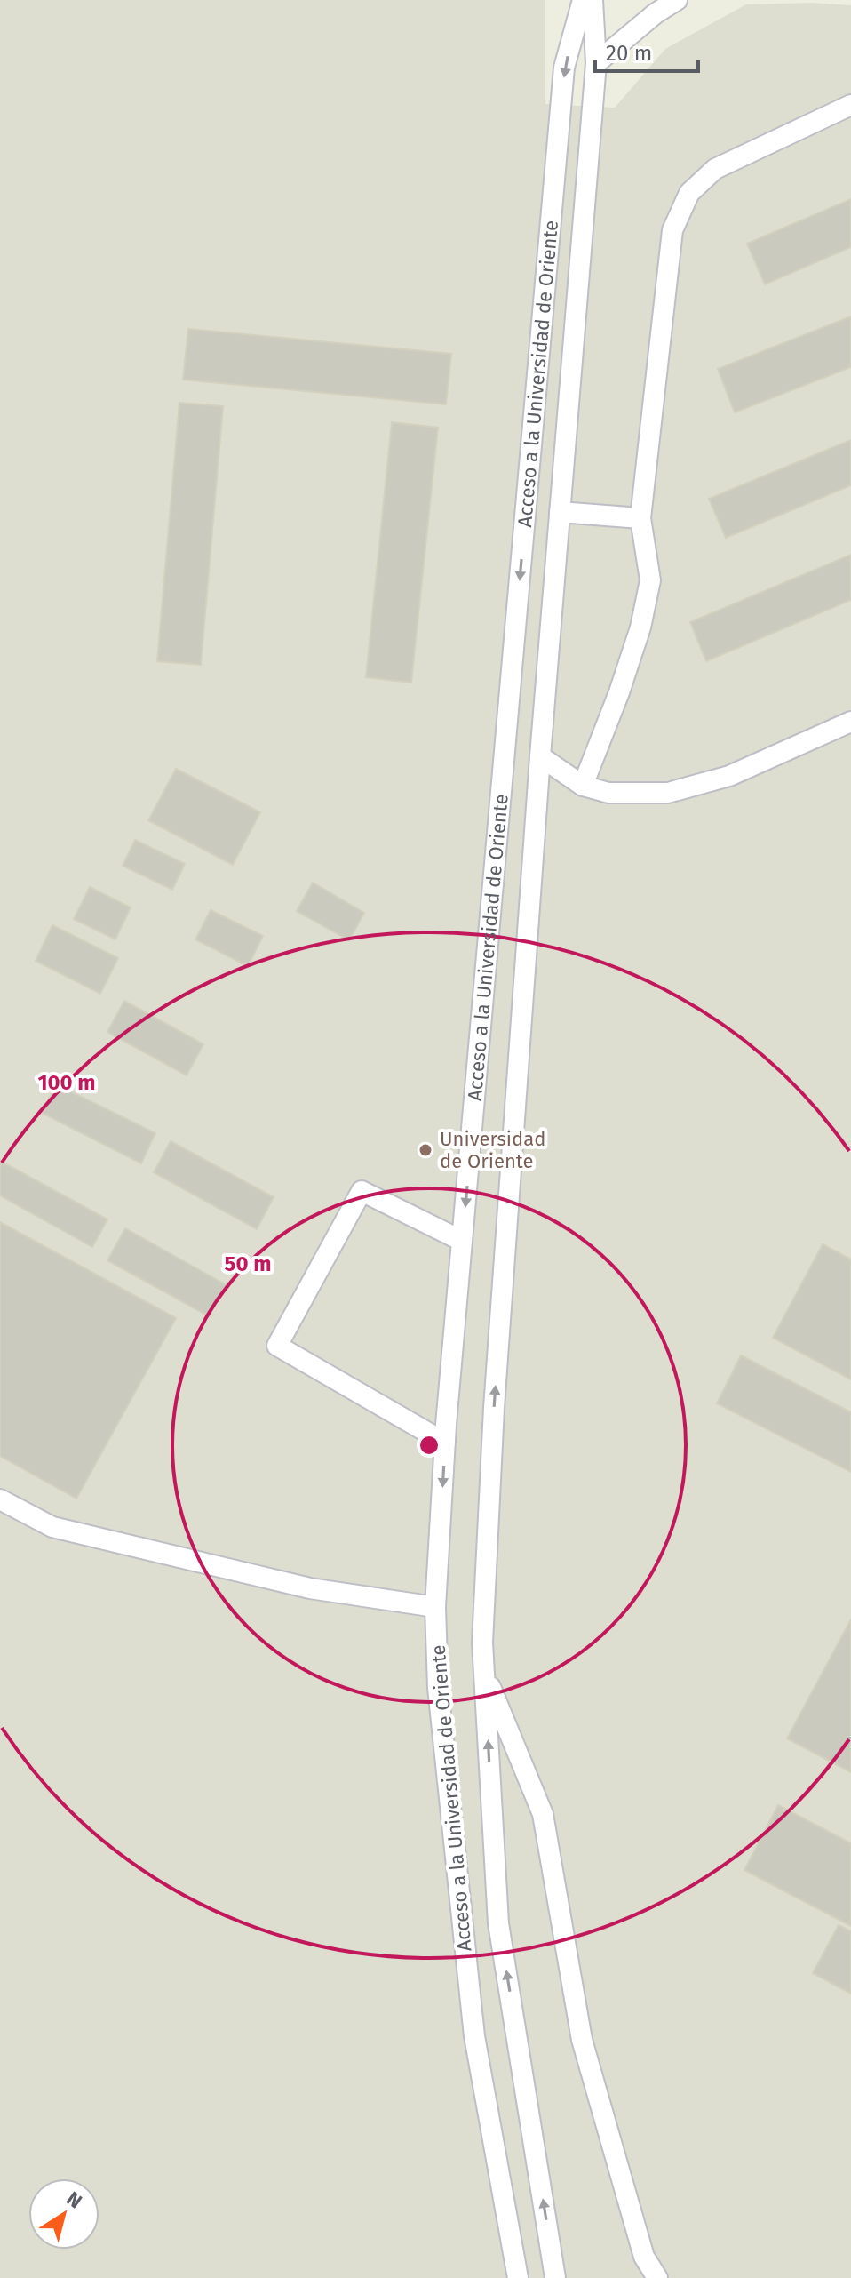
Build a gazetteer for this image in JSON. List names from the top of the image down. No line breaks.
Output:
{"streets":{"lane":["Acceso a la Universidad de Oriente"]},"places":["Universidad de Oriente"],"scale_bar":"20 m","north":"top right","rings":["100 m","50 m"]}
